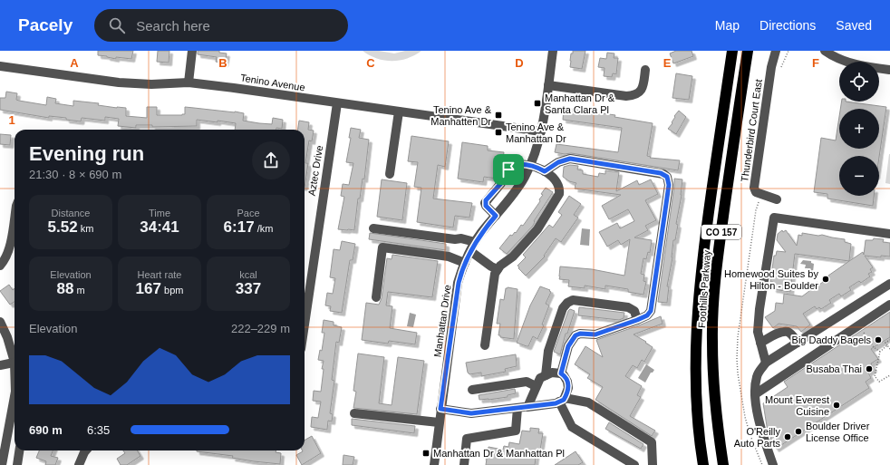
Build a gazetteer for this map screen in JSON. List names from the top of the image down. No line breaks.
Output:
{"streets":{"highway":["CO 157","Foothills Parkway"],"street":["Tenino Avenue","Thunderbird Court East","Aztec Drive","Manhattan Drive"]},"crossings":[["Tenino Avenue","Aztec Drive"],["Tenino Avenue","Manhattan Drive"]],"places":{"transit":["Manhattan Dr & Santa Clara Pl","Tenino Ave & Manhatten Dr","Tenino Ave & Manhattan Dr","Manhattan Dr & Manhattan Pl"],"other":["Homewood Suites by Hilton - Boulder","Big Daddy Bagels","Busaba Thai","Mount Everest Cuisine","Boulder Driver License Office","O'Reilly Auto Parts"]},"page":{"header":"Pacely","search":"Search here","nav":["Map","Directions","Saved"],"map_buttons":["+","−"],"heading":["Evening run","21:30 · 8 × 690 m"],"stats":[["Distance","5.52 km"],["Time","34:41"],["Pace","6:17 /km"],["Elevation","88 m"],["Heart rate","167 bpm"],["kcal","337"]],"chart":["Elevation","222–229 m"],"list":[{"name":"690 m","note":"6:35"}]},"grid":{"columns":["A","B","C","D","E","F"],"rows":["1"]}}
